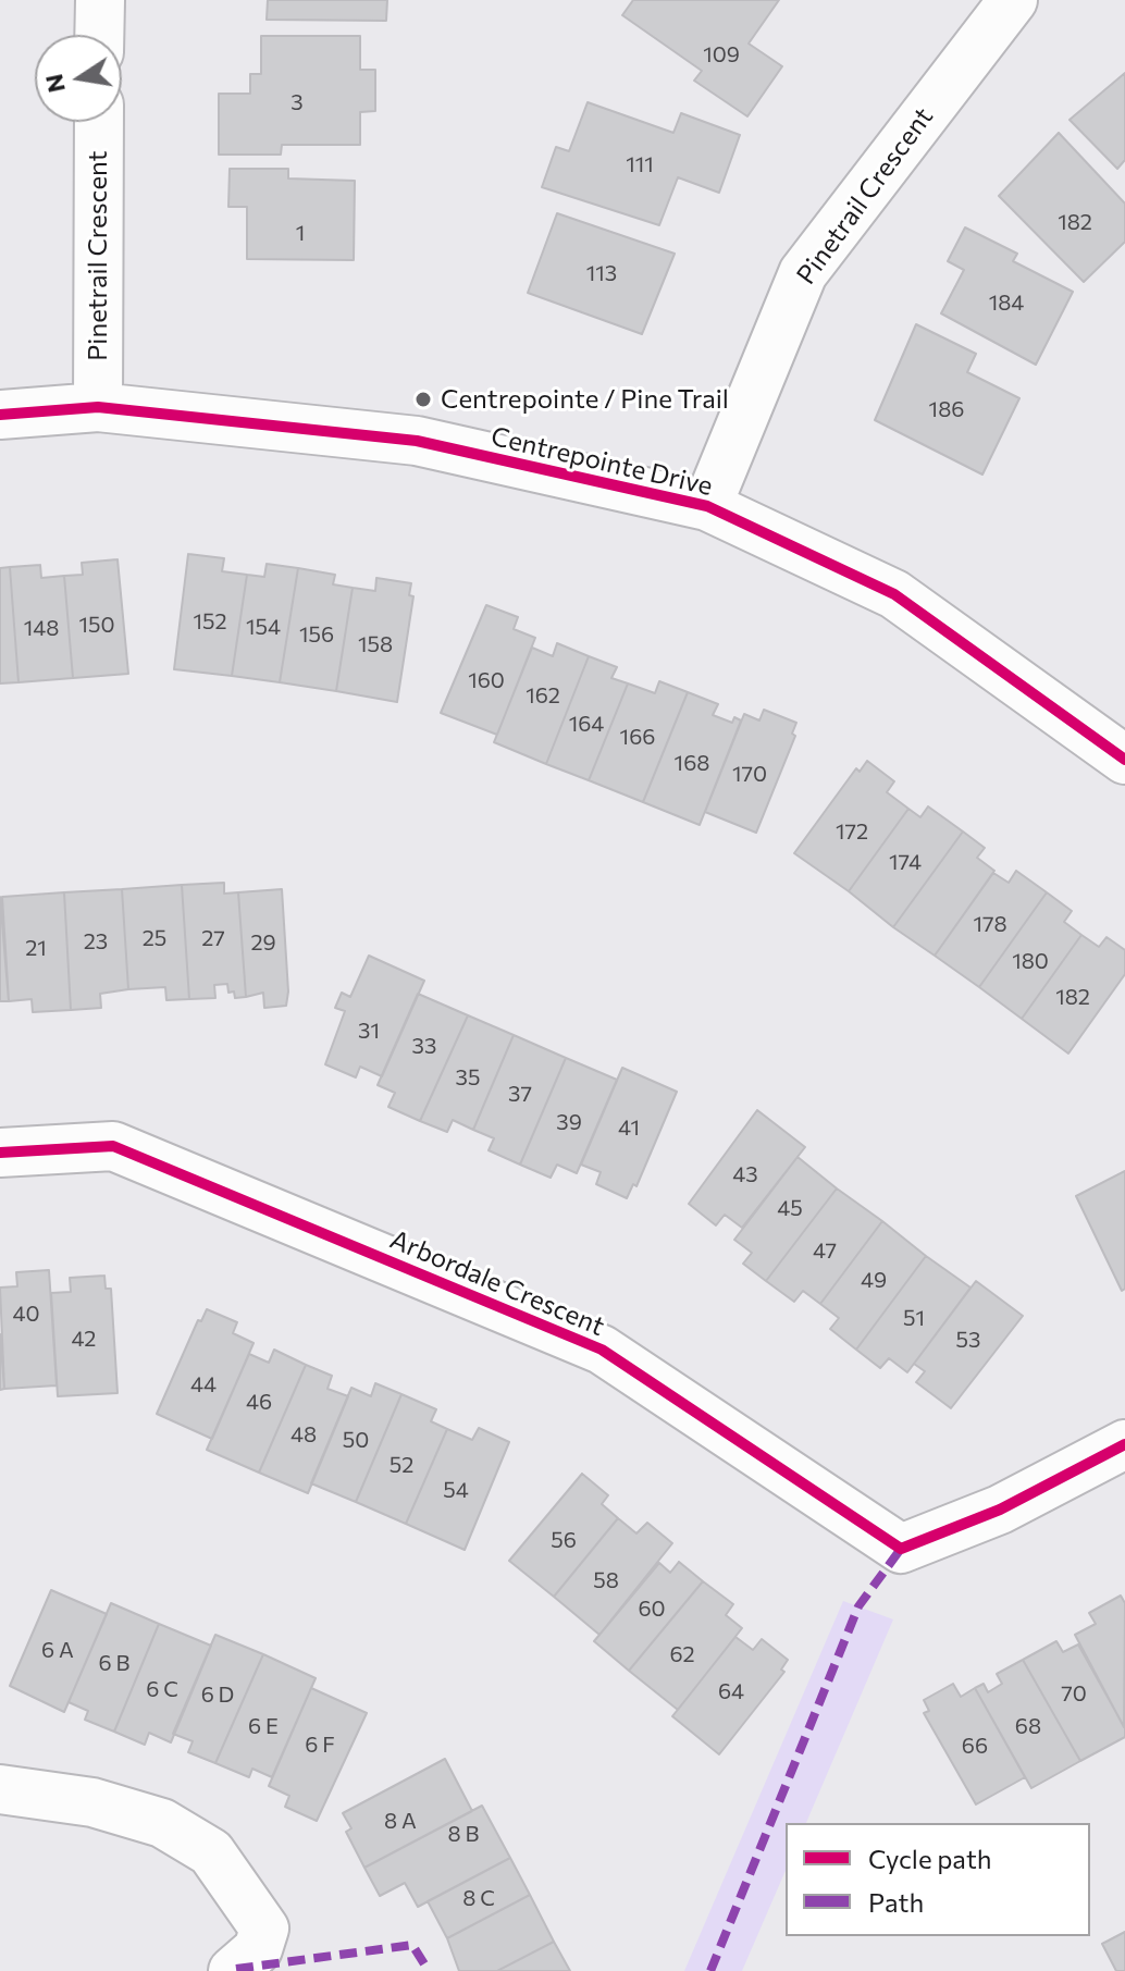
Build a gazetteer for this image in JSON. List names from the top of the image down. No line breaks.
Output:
{"streets":{"street":["Pinetrail Crescent","Centrepointe Drive","Arbordale Crescent"]},"crossings":[["Pinetrail Crescent","Centrepointe Drive"]],"places":["Centrepointe / Pine Trail"],"house_numbers":["109","3","111","182","1","113","184","186","152","150","154","148","156","158","160","162","164","166","168","170","172","174","178","25","27","23","29","21","180","182","31","33","35","37","39","41","43","45","47","49","40","51","42","53","44","46","48","50","52","54","56","58","60","6 A","62","6 B","6 C","64","70","6 D","6 E","68","6 F","66","8 A","8 B","8 C"],"legend":["Cycle path","Path"],"north":"left"}
